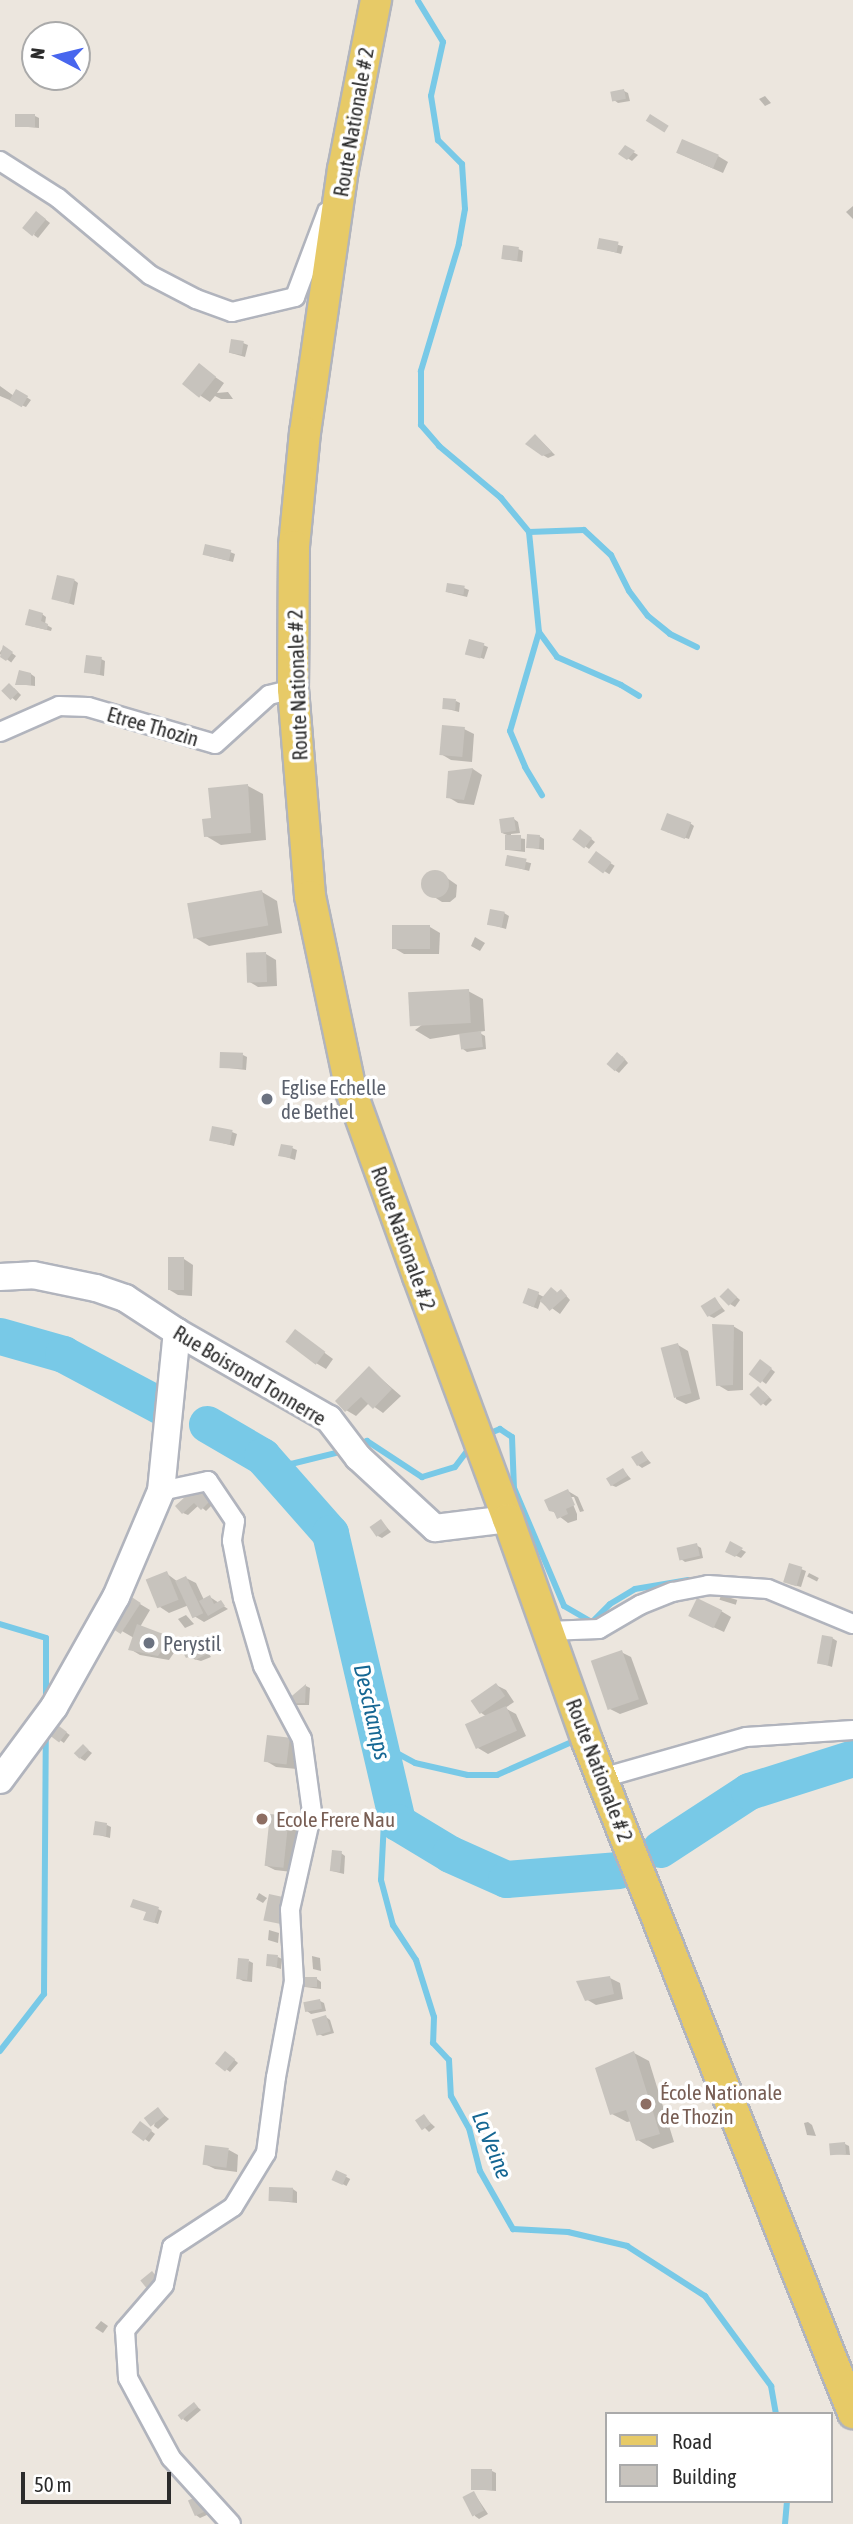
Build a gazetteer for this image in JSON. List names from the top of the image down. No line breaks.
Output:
{"streets":{"main road":["Route Nationale # 2"],"street":["Etree Thozin","Rue Boisrond Tonnerre"]},"crossings":[["Route Nationale # 2","Etree Thozin"],["Route Nationale # 2","Rue Boisrond Tonnerre"]],"water":["Deschamps","La Veine"],"places":["Eglise Echelle de Bethel","Perystil","Ecole Frere Nau","École Nationale de Thozin"],"legend":["Road","Building"],"scale_bar":"50 m","north":"left"}
